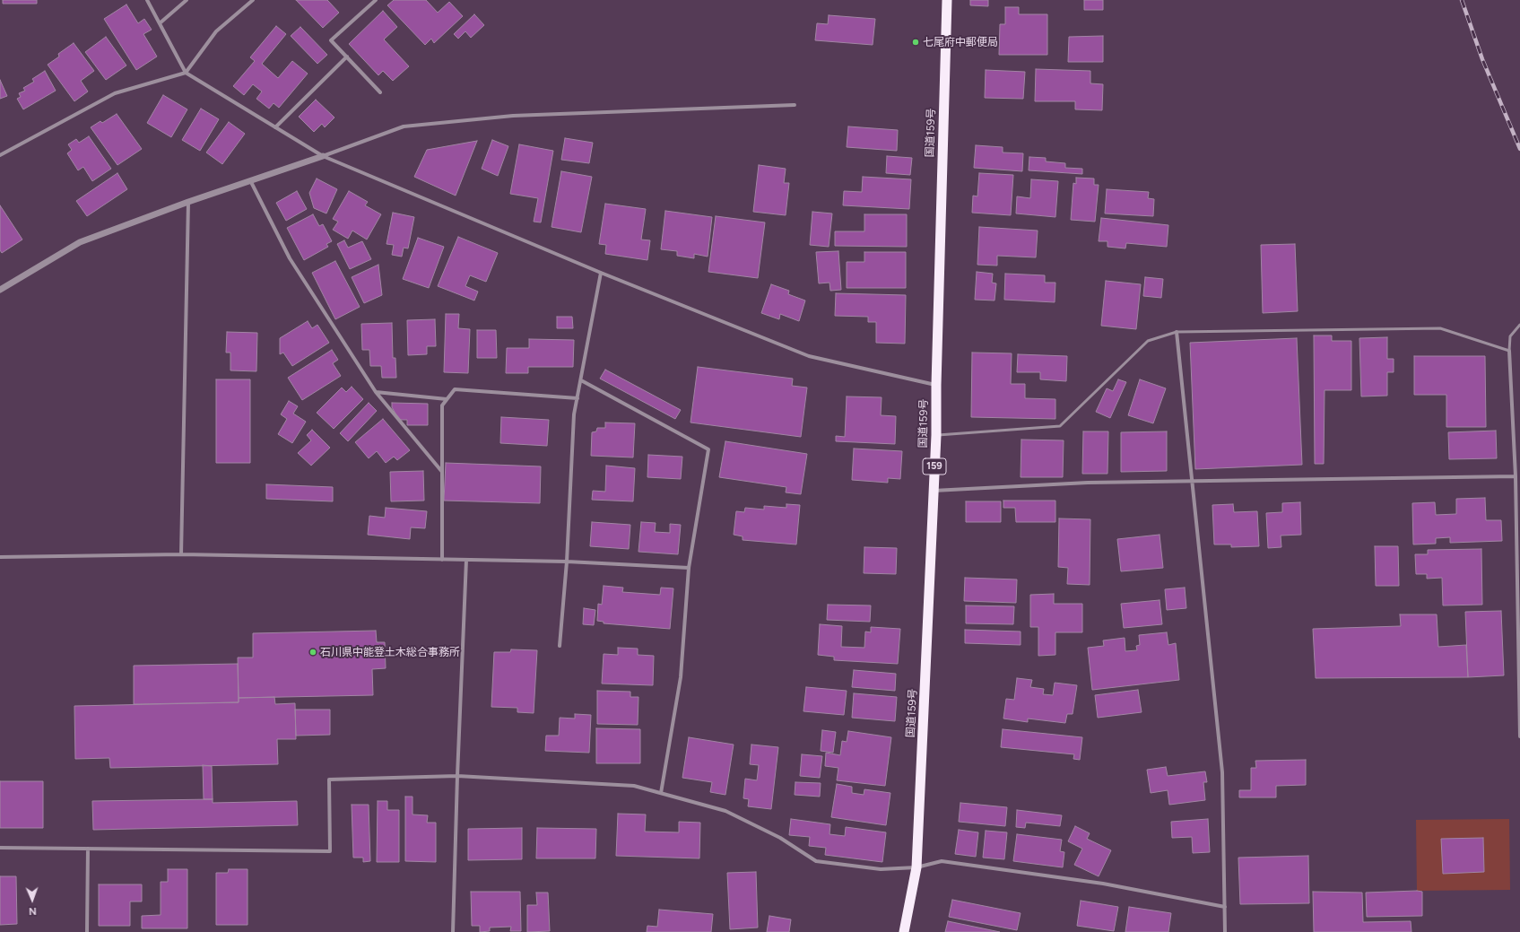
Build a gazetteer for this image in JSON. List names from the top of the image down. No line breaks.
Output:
{"streets":{"highway":["国道159号","159"]},"places":["七尾府中郵便局","石川県中能登土木総合事務所"],"north":"bottom"}
